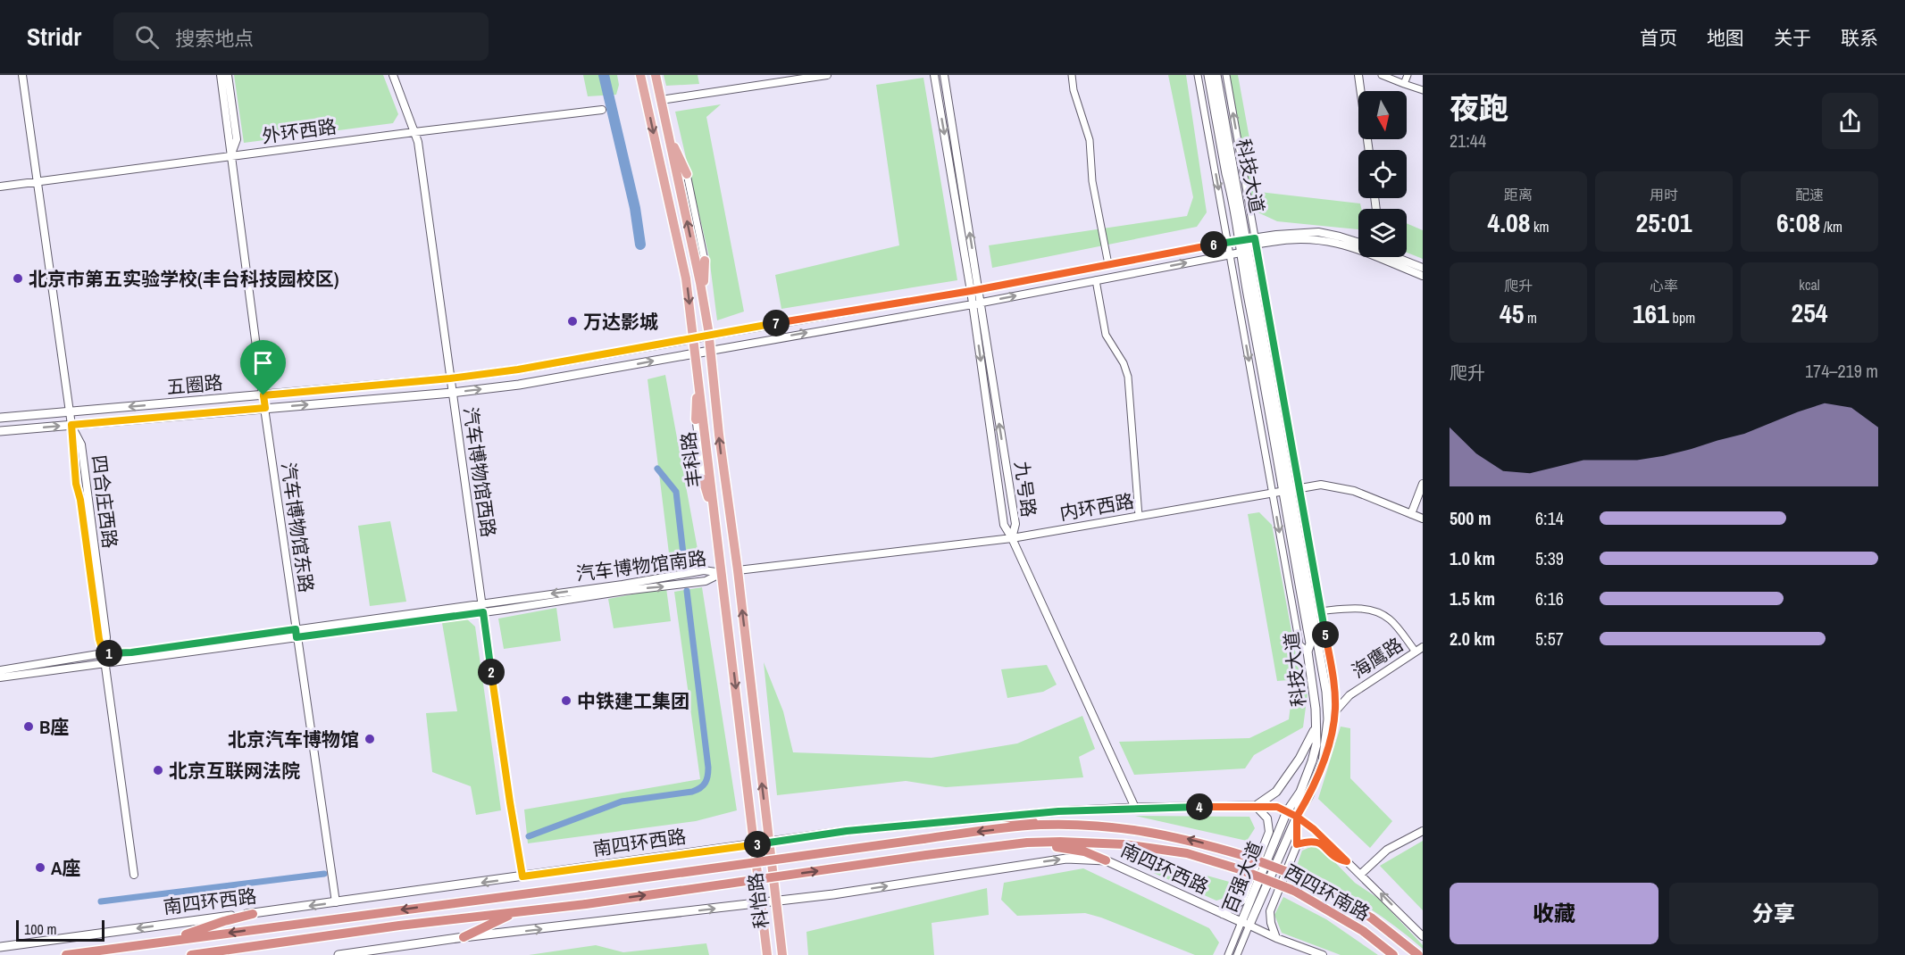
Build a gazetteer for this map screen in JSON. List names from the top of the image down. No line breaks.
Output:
{"streets":{"highway":["南四环西路","西四环南路"],"main road":["科技大道","五圈路","丰科路","百强大道","科怡路"],"street":["外环西路","汽车博物馆西路","九号路","四合庄西路","内环西路","汽车博物馆东路","汽车博物馆南路","海鹰路"]},"crossings":[["外环西路","汽车博物馆西路"],["外环西路","四合庄西路"],["外环西路","汽车博物馆东路"],["科技大道","内环西路"],["科技大道","海鹰路"],["科技大道","南四环西路"],["科技大道","百强大道"],["科技大道","西四环南路"],["五圈路","丰科路"],["五圈路","汽车博物馆西路"],["五圈路","四合庄西路"],["五圈路","汽车博物馆东路"],["丰科路","内环西路"],["丰科路","汽车博物馆南路"],["丰科路","南四环西路"],["丰科路","科怡路"],["汽车博物馆西路","汽车博物馆南路"],["汽车博物馆西路","南四环西路"],["九号路","内环西路"],["九号路","南四环西路"],["四合庄西路","汽车博物馆南路"],["汽车博物馆东路","汽车博物馆南路"],["汽车博物馆东路","南四环西路"],["南四环西路","百强大道"],["南四环西路","西四环南路"],["南四环西路","科怡路"],["百强大道","西四环南路"]],"places":["北京市第五实验学校(丰台科技园校区)","万达影城","中铁建工集团","B座","北京汽车博物馆","北京互联网法院","A座"],"scale_bar":"100 m","north":"bottom","page":{"header":"Stridr","search":"搜索地点","nav":["首页","地图","关于","联系"],"heading":["夜跑","21:44"],"stats":[["距离","4.08 km"],["用时","25:01"],["配速","6:08 /km"],["爬升","45 m"],["心率","161 bpm"],["kcal","254"]],"pins":["6","7","5","1","2","4","3"],"chart":["爬升","174–219 m"],"list":[{"name":"500 m","note":"6:14"},{"name":"1.0 km","note":"5:39"},{"name":"1.5 km","note":"6:16"},{"name":"2.0 km","note":"5:57"}],"buttons":["收藏","分享"],"scale":"100 m"}}
